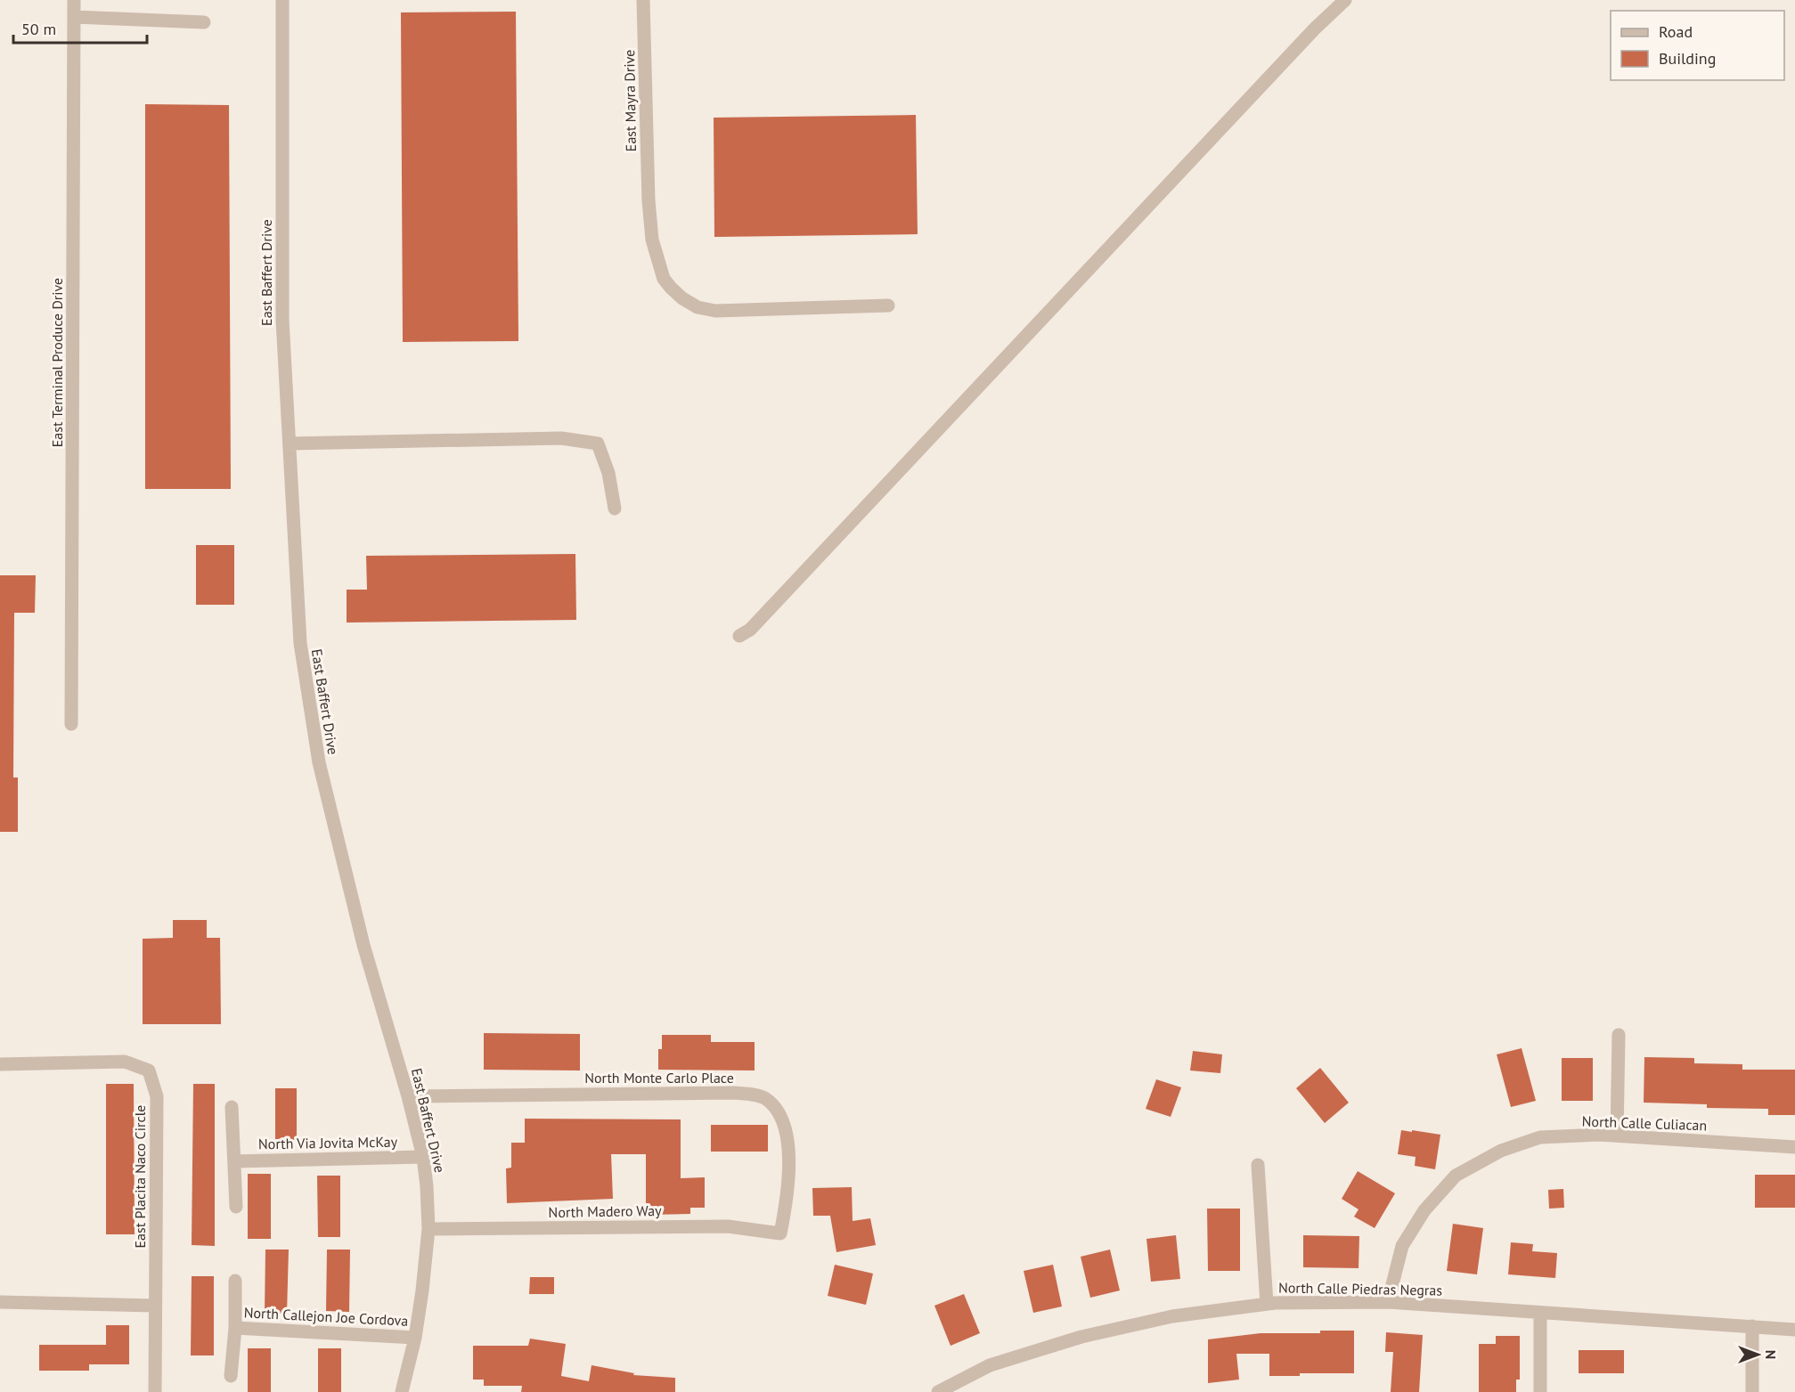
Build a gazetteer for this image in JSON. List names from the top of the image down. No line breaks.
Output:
{"streets":{"street":["East Mayra Drive","East Baffert Drive","East Terminal Produce Drive","North Monte Carlo Place","North Calle Culiacan","North Via Jovita McKay","East Placita Naco Circle","North Madero Way","North Calle Piedras Negras","North Callejon Joe Cordova"]},"crossings":[["East Baffert Drive","North Monte Carlo Place"],["East Baffert Drive","North Via Jovita McKay"],["East Baffert Drive","North Madero Way"],["East Baffert Drive","North Callejon Joe Cordova"],["North Monte Carlo Place","North Madero Way"],["North Calle Culiacan","North Calle Piedras Negras"]],"legend":["Road","Building"],"scale_bar":"50 m","north":"right"}
